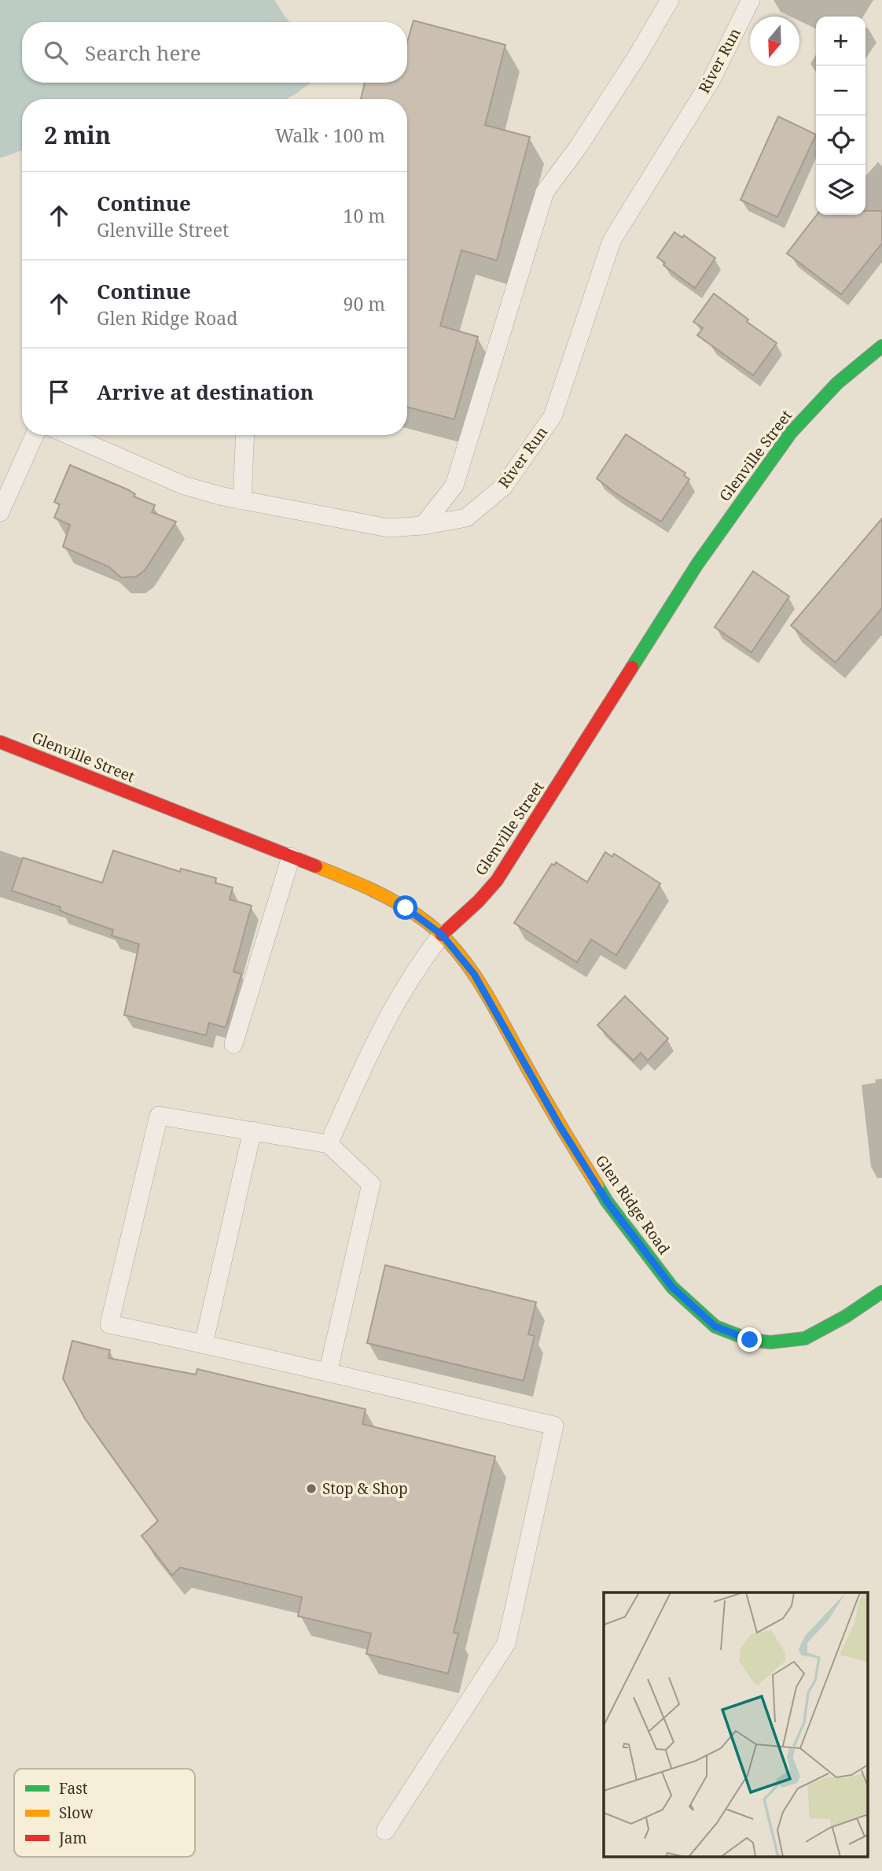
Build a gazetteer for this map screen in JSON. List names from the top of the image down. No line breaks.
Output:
{"streets":{"main road":["Glenville Street","Glen Ridge Road"],"lane":["River Run"]},"crossings":[["Glenville Street","Glen Ridge Road"]],"places":["Stop & Shop"],"legend":["Fast","Slow","Jam"],"north":"bottom","page":{"map_buttons":["+","−"],"search":"Search here","heading":["2 min","Walk · 100 m"],"list":[["Continue","Glenville Street","10 m"],["Continue","Glen Ridge Road","90 m"],"Arrive at destination"]}}
